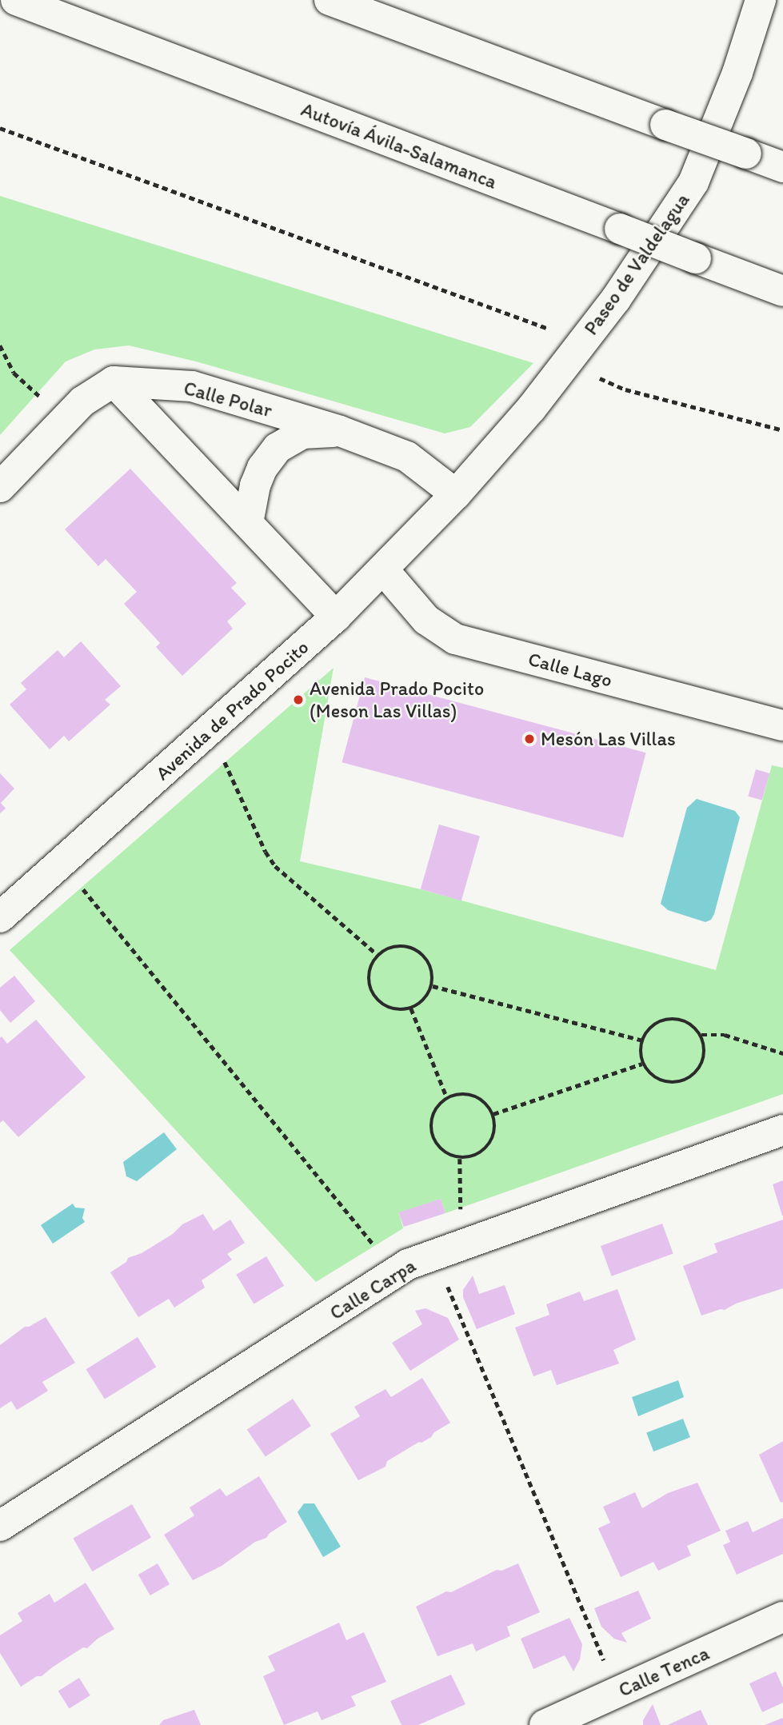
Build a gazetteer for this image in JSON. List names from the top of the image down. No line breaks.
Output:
{"streets":{"main road":["Autovía Ávila-Salamanca","Paseo de Valdelagua","Calle Polar","Calle Lago","Avenida de Prado Pocito","Calle Carpa","Calle Tenca"]},"crossings":[["Paseo de Valdelagua","Calle Polar"],["Paseo de Valdelagua","Avenida de Prado Pocito"],["Calle Polar","Avenida de Prado Pocito"],["Calle Lago","Avenida de Prado Pocito"]],"places":["Avenida Prado Pocito (Meson Las Villas)","Mesón Las Villas"]}
